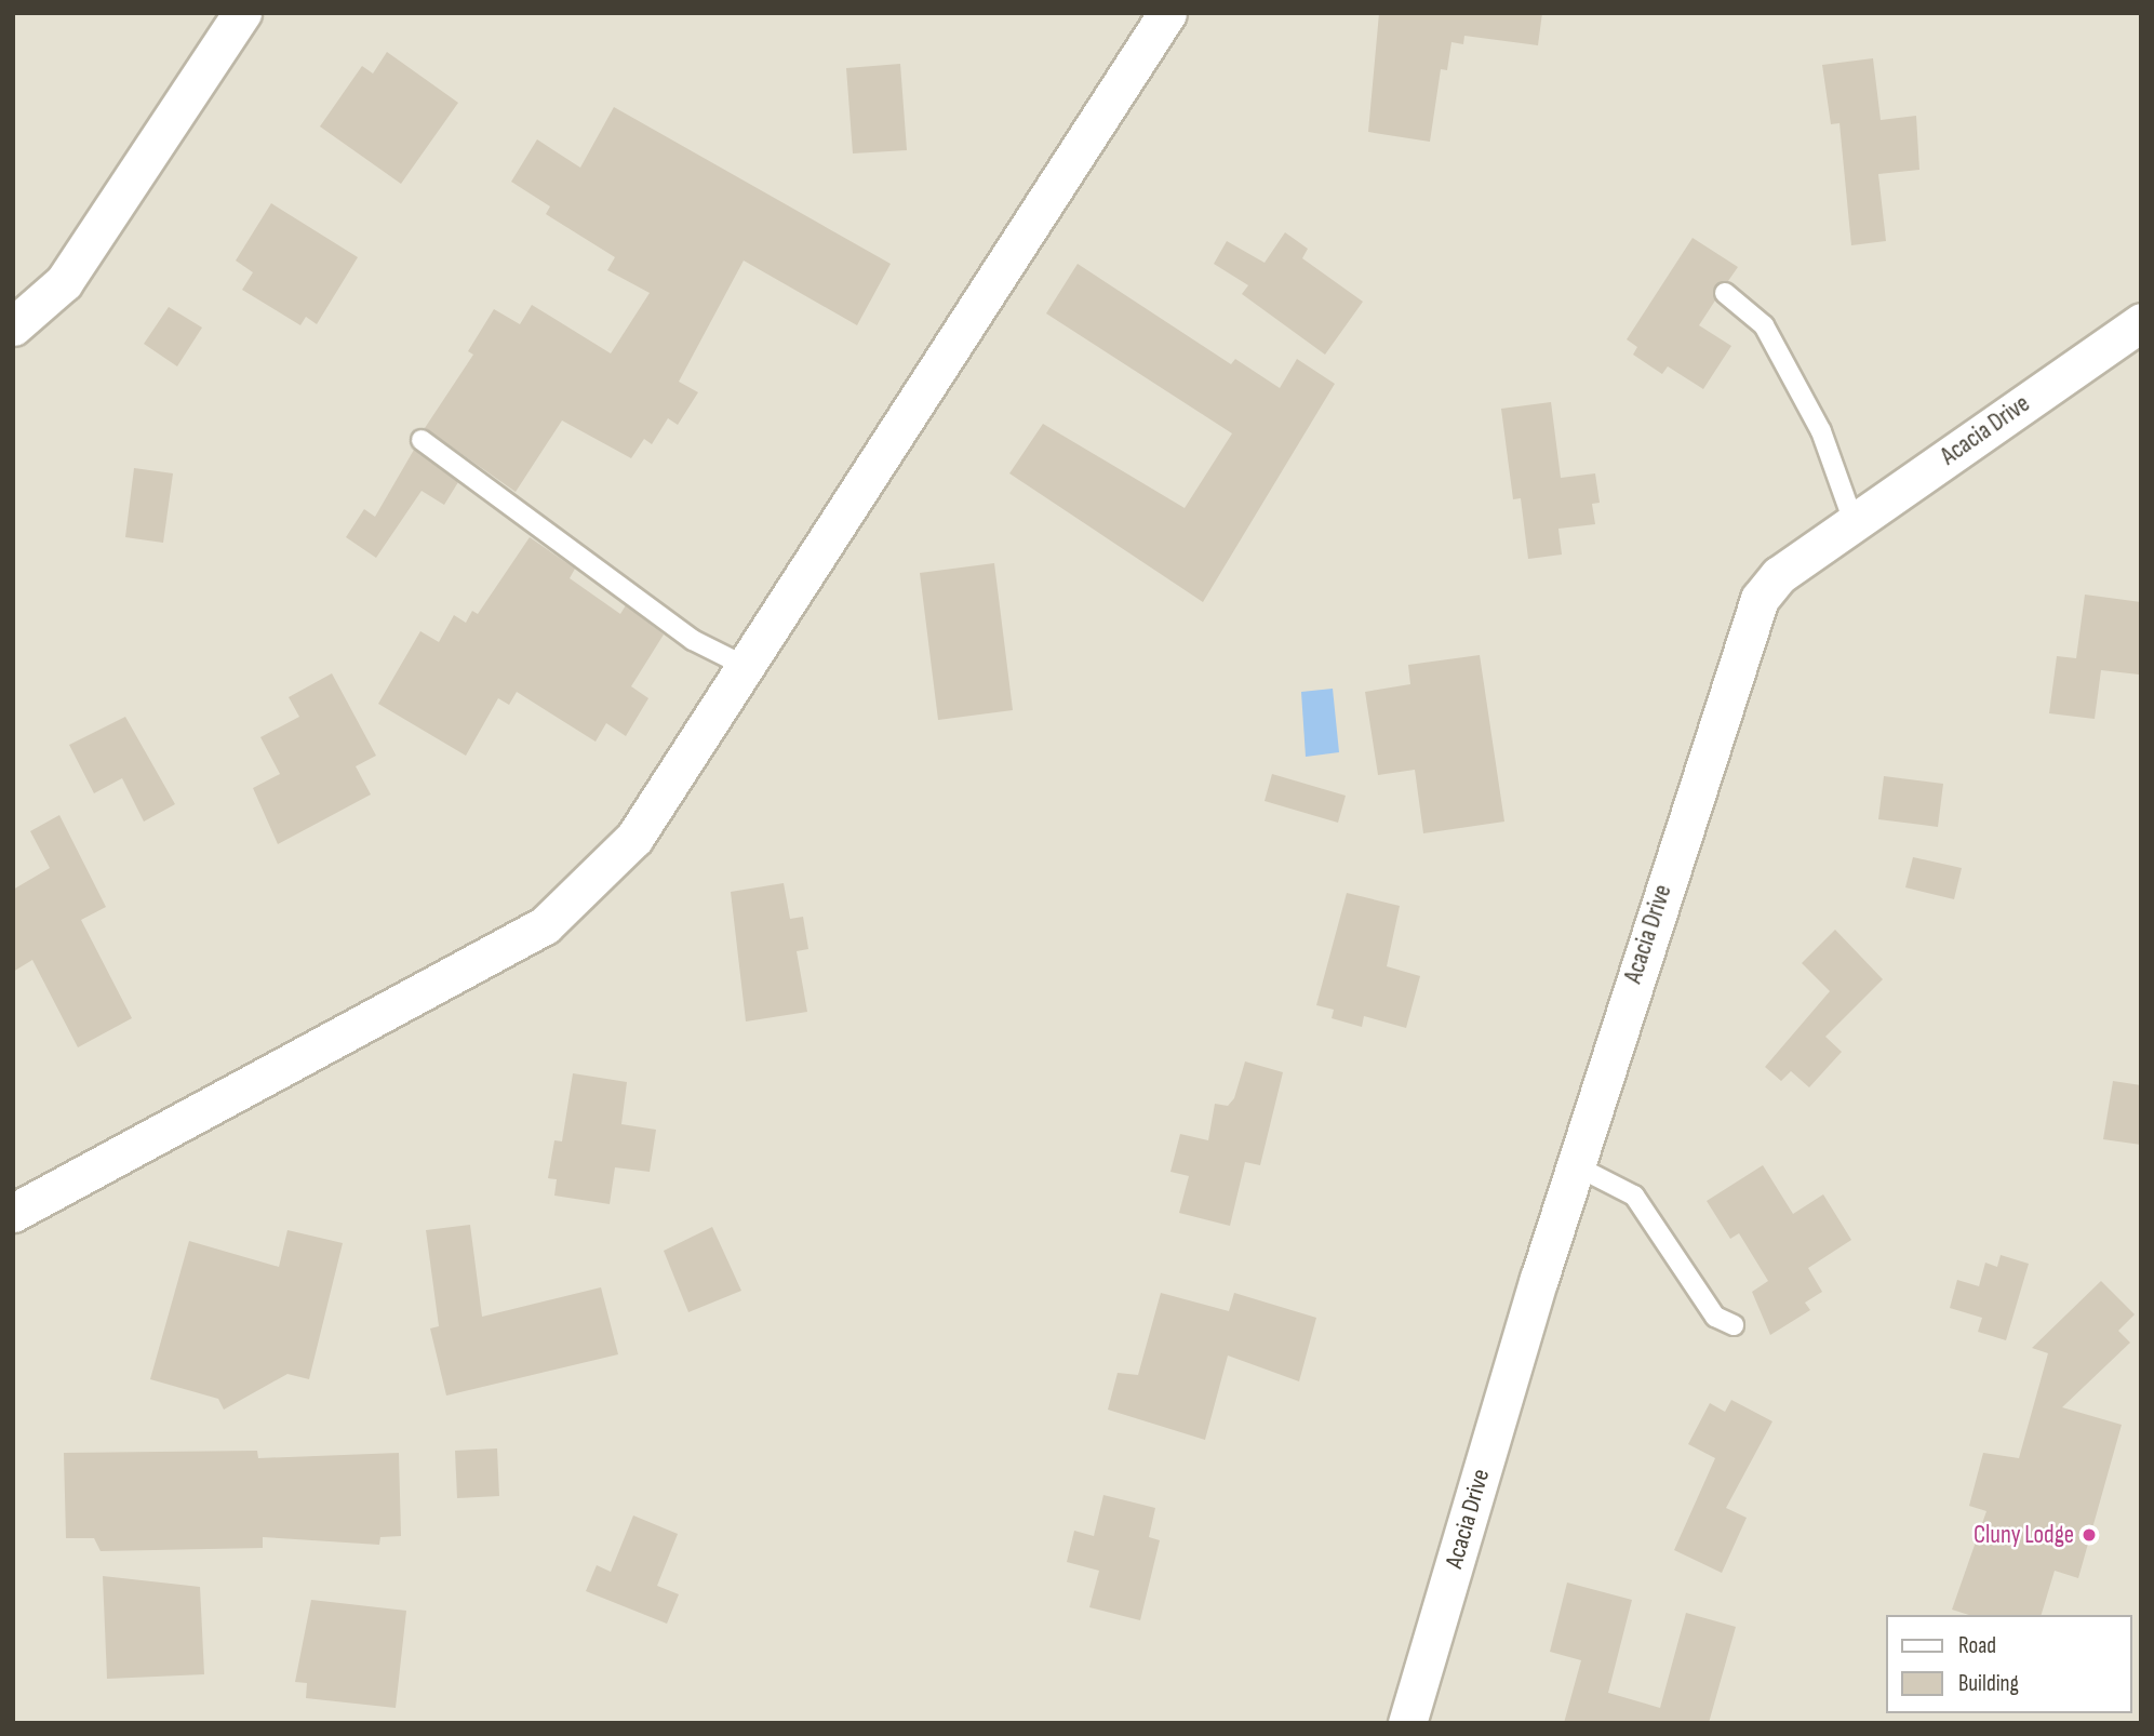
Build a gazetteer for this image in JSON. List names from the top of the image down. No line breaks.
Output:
{"streets":{"street":["Acacia Drive"]},"places":["Cluny Lodge"],"legend":["Road","Building"]}
